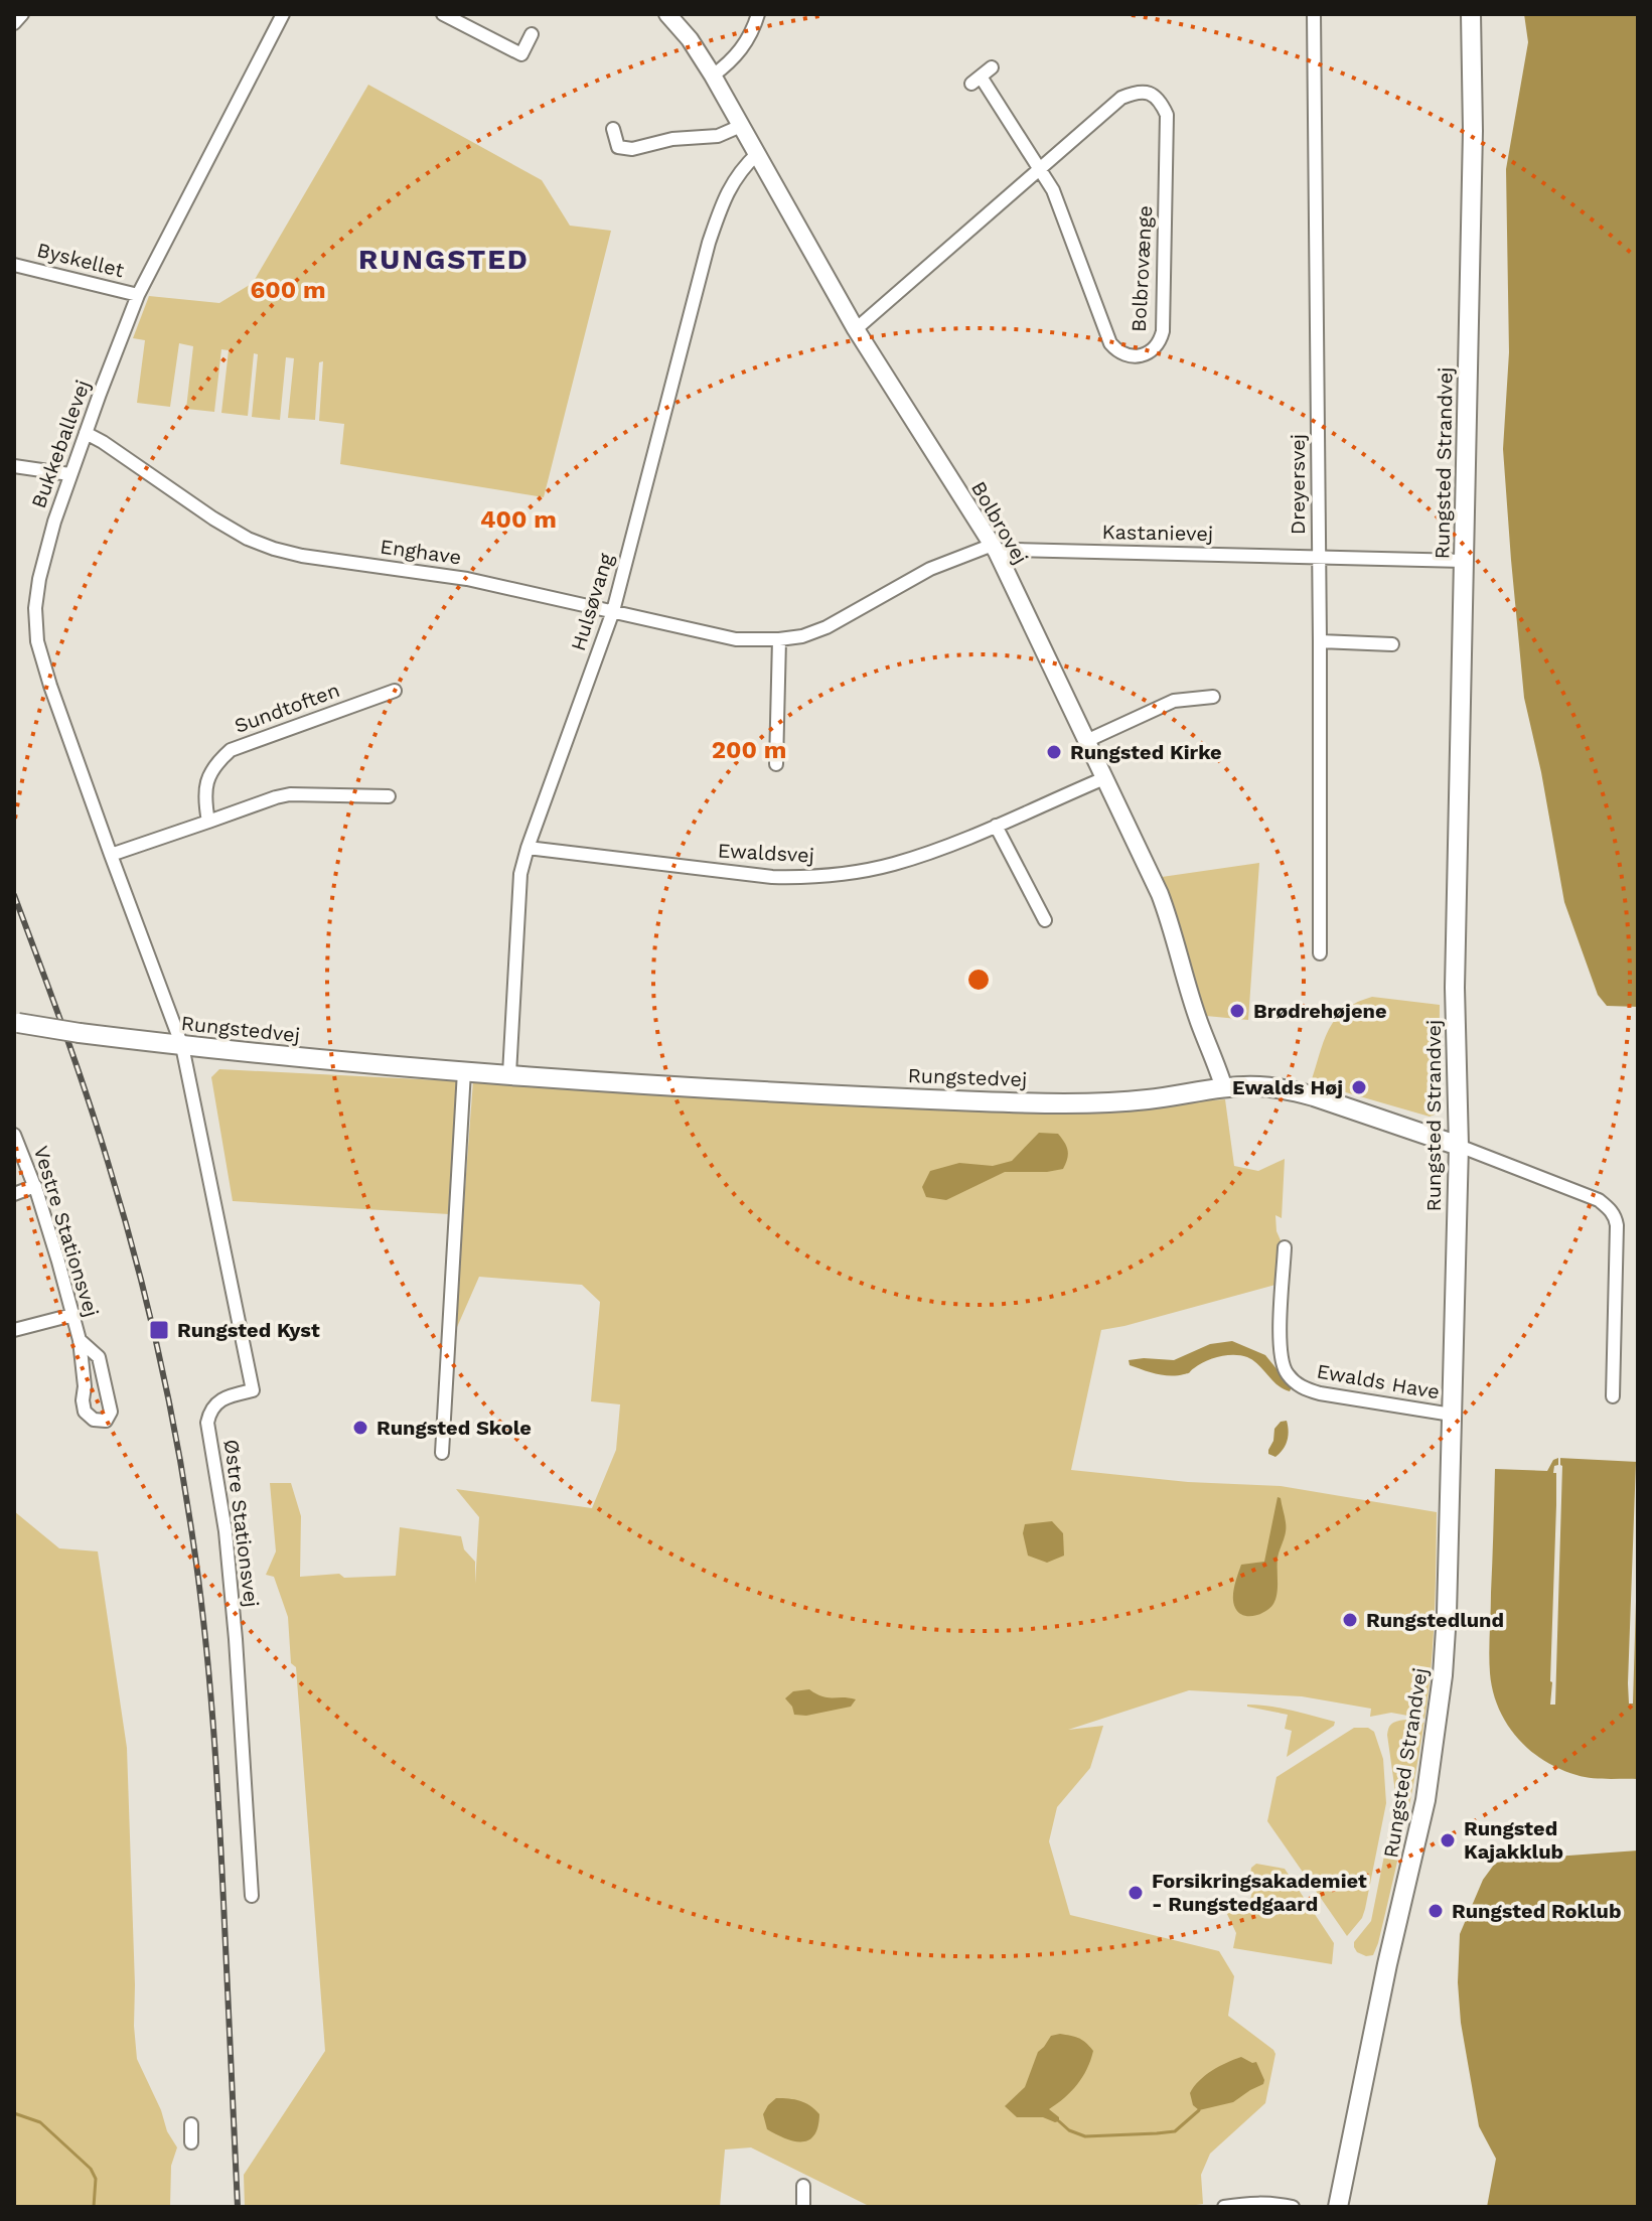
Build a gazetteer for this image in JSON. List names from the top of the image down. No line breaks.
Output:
{"streets":{"main road":["Rungsted Strandvej","Rungstedvej"],"street":["Byskellet","Bolbrovænge","Bukkeballevej","Dreyersvej","Bolbrovej","Kastanievej","Enghave","Hulsøvang","Sundtoften","Ewaldsvej","Vestre Stationsvej","Ewalds Have","Østre Stationsvej"]},"crossings":[["Byskellet","Bukkeballevej"],["Bolbrovænge","Bolbrovej"],["Bukkeballevej","Enghave"],["Bukkeballevej","Rungstedvej"],["Bukkeballevej","Østre Stationsvej"],["Rungsted Strandvej","Kastanievej"],["Rungsted Strandvej","Rungstedvej"],["Rungsted Strandvej","Ewalds Have"],["Dreyersvej","Kastanievej"],["Bolbrovej","Kastanievej"],["Bolbrovej","Enghave"],["Bolbrovej","Hulsøvang"],["Bolbrovej","Ewaldsvej"],["Bolbrovej","Rungstedvej"],["Kastanievej","Enghave"],["Enghave","Hulsøvang"],["Hulsøvang","Ewaldsvej"],["Hulsøvang","Rungstedvej"],["Rungstedvej","Østre Stationsvej"]],"districts":["RUNGSTED"],"places":{"other":["Rungsted Kirke","Brødrehøjene","Ewalds Høj","Rungsted Skole","Rungstedlund","Rungsted Kajakklub","Forsikringsakademiet - Rungstedgaard","Rungsted Roklub"],"transit":["Rungsted Kyst"]},"rings":["600 m","400 m","200 m"]}
